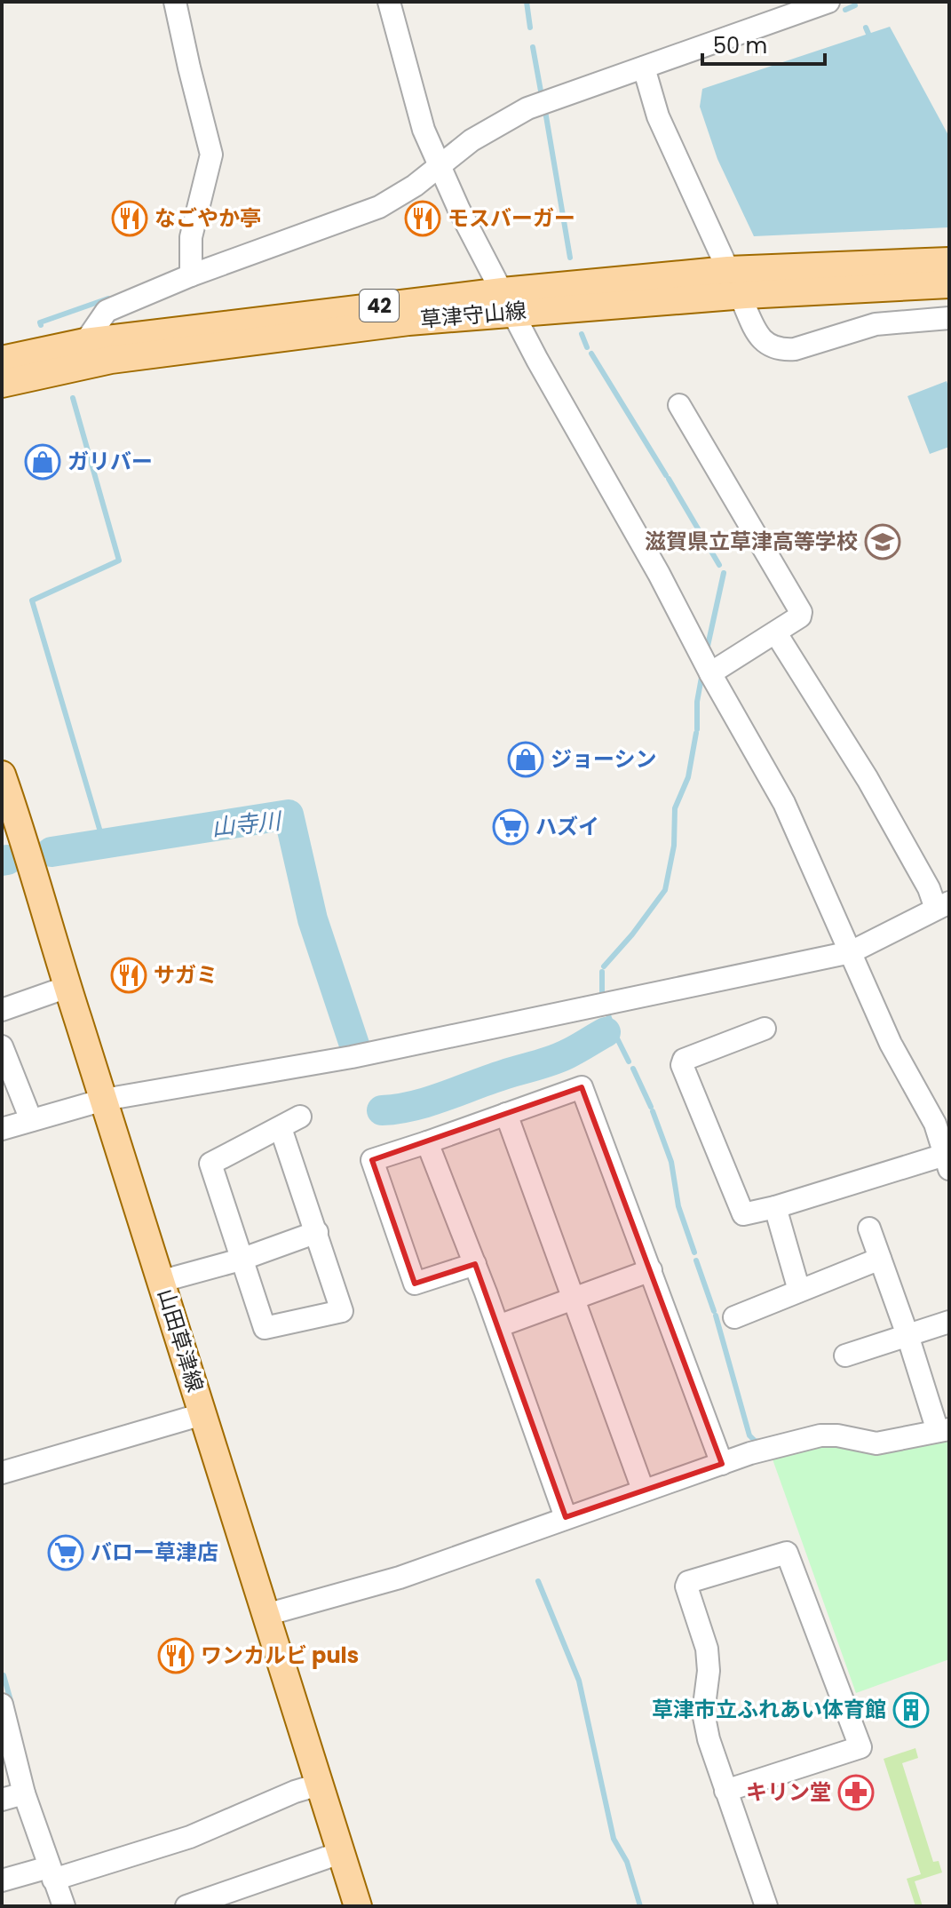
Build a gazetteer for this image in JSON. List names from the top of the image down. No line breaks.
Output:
{"streets":{"main road":["42","草津守山線","山田草津線"]},"water":["山寺川"],"places":{"restaurant":["なごやか亭","モスバーガー","サガミ","ワンカルビ puls"],"shop":["ガリバー","ジョーシン"],"school or university":["滋賀県立草津高等学校"],"supermarket":["ハズイ","バロー草津店"],"building":["草津市立ふれあい体育館"],"pharmacy":["キリン堂"]},"scale_bar":"50 m"}
